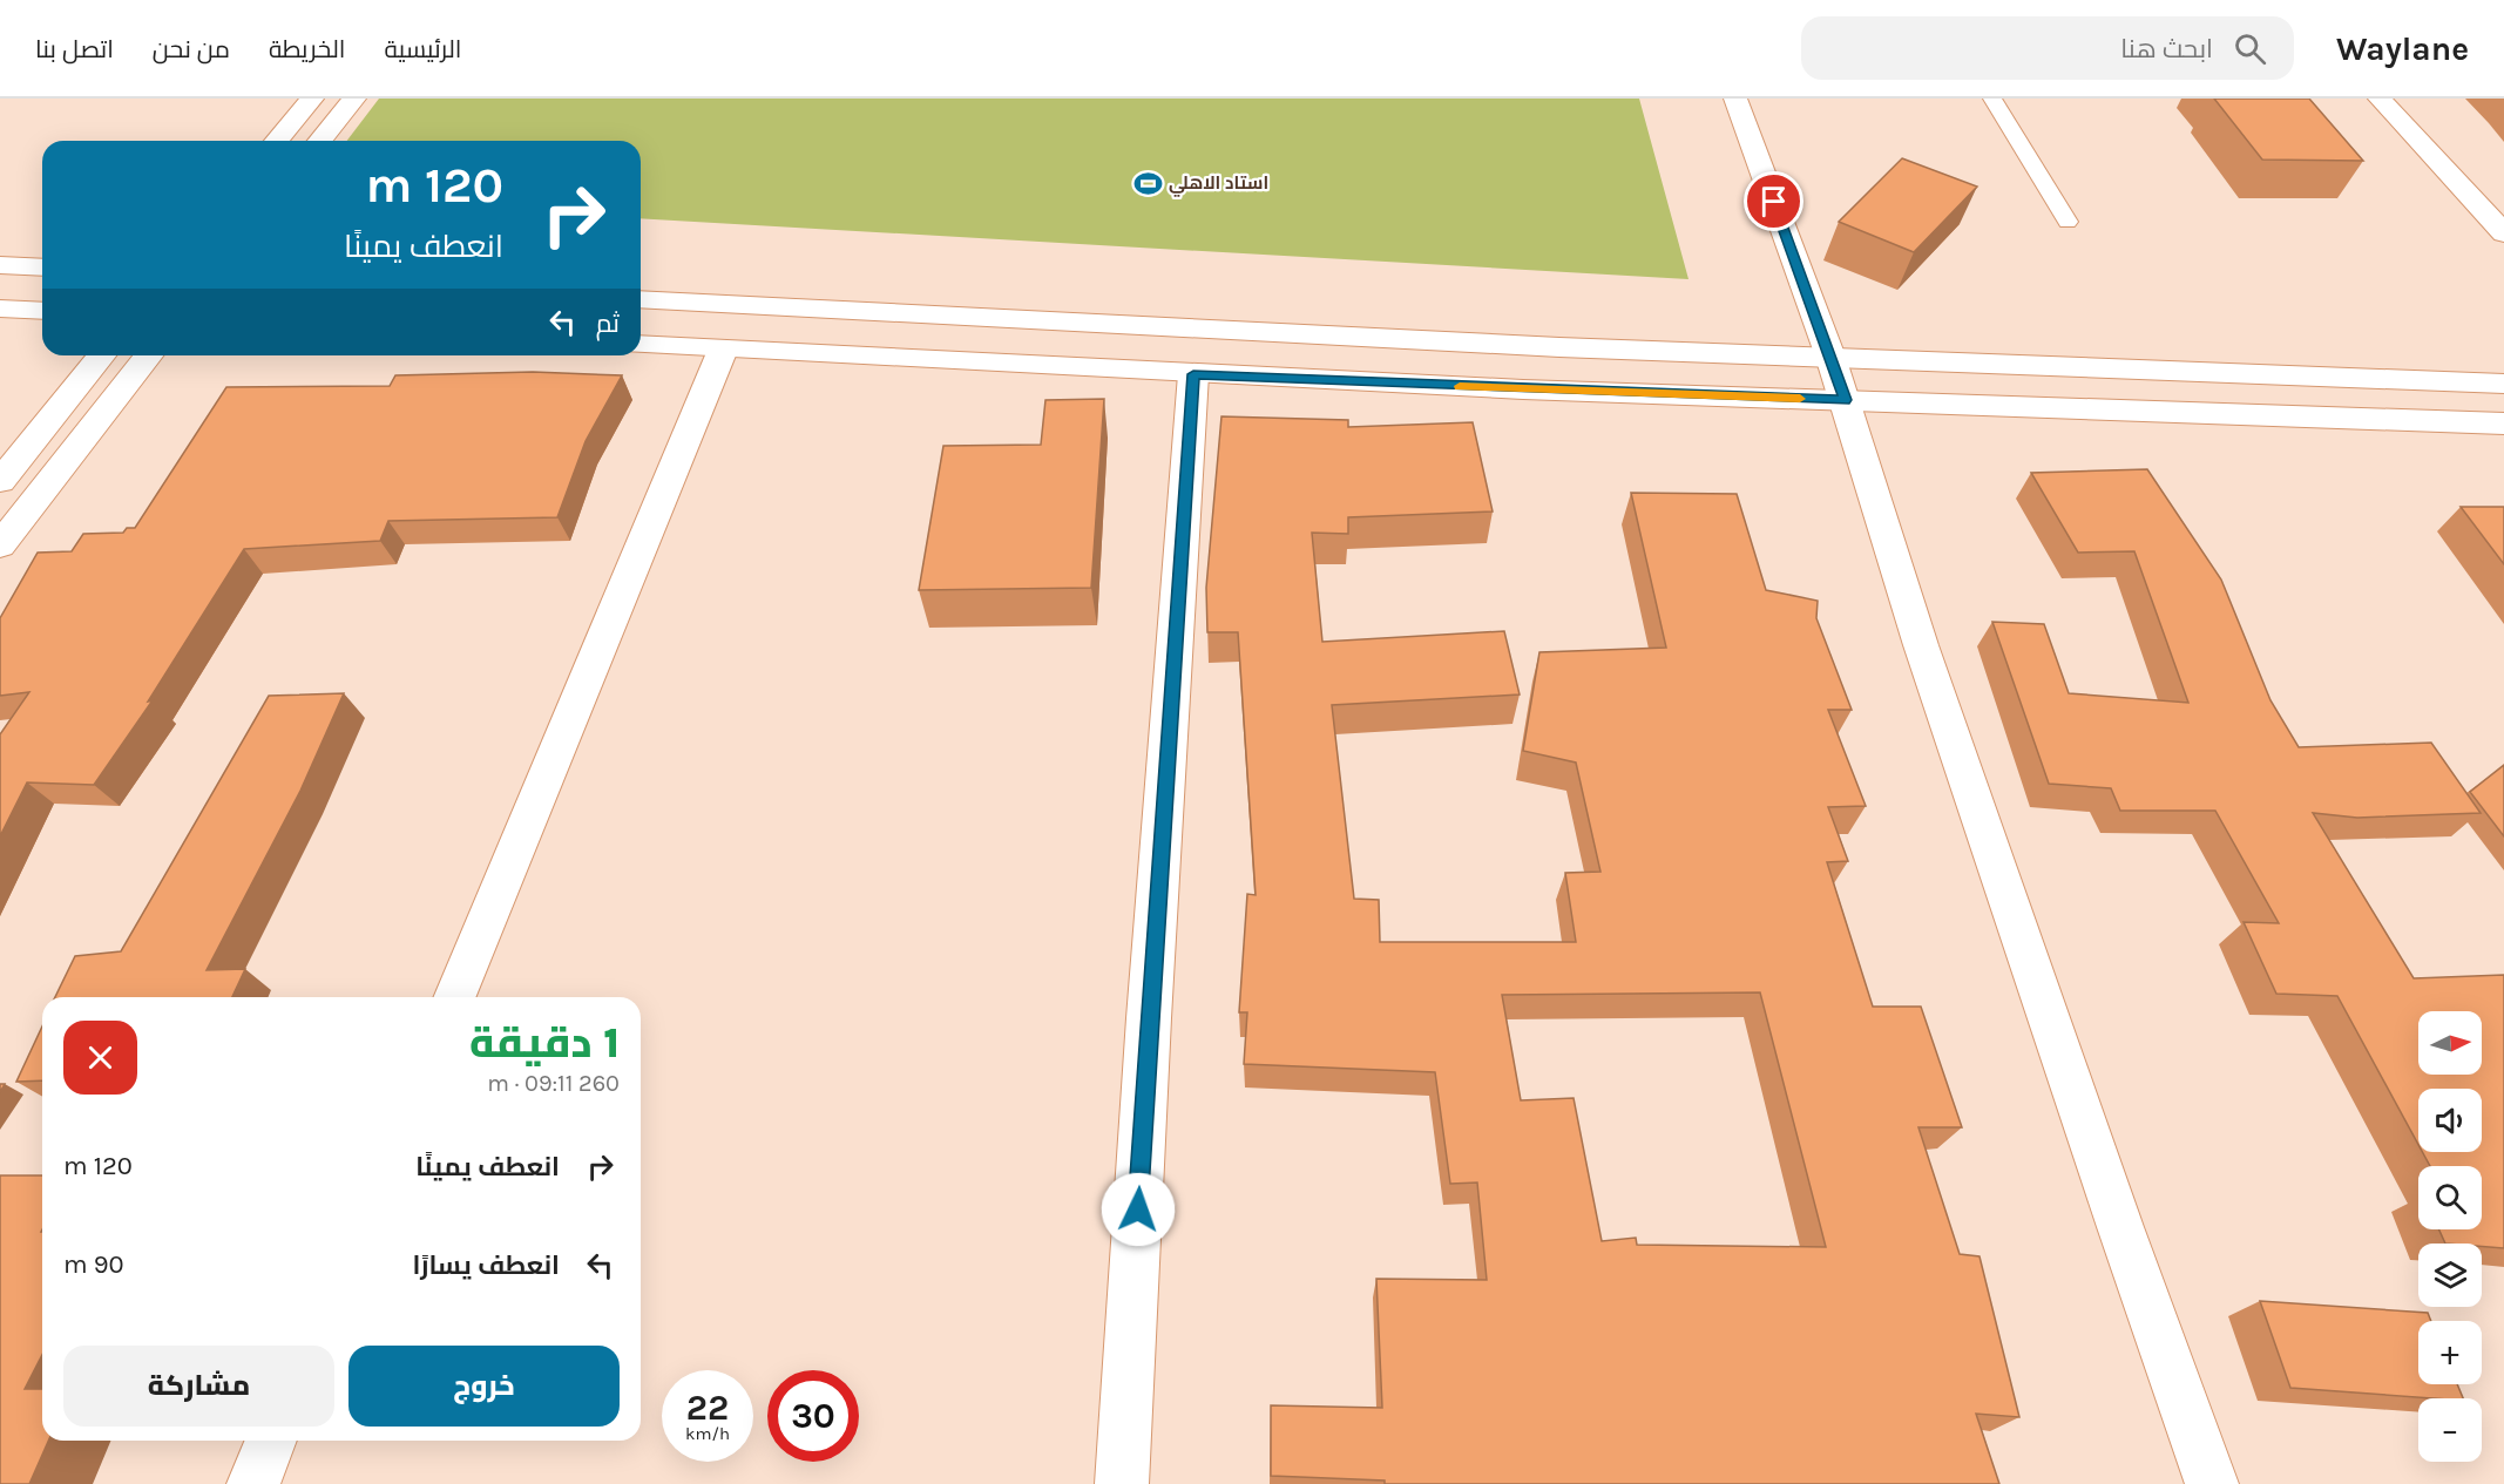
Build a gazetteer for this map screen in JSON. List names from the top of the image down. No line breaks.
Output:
{"places":{"sports":["استاد الاهلي"]},"north":"right","page":{"header":"Waylane","search":"ابحث هنا","nav":["الرئيسية","الخريطة","من نحن","اتصل بنا"],"turn":["120 m","انعطف يمينًا"],"then":"ثم","heading":["1 دقيقة","260 m · 09:11"],"map_buttons":["+","−"],"list":[{"name":"انعطف يمينًا","value":"120 m"},{"name":"انعطف يسارًا","value":"90 m"}],"buttons":["خروج","مشاركة"],"speed":"22 km/h","limit":"30"}}
